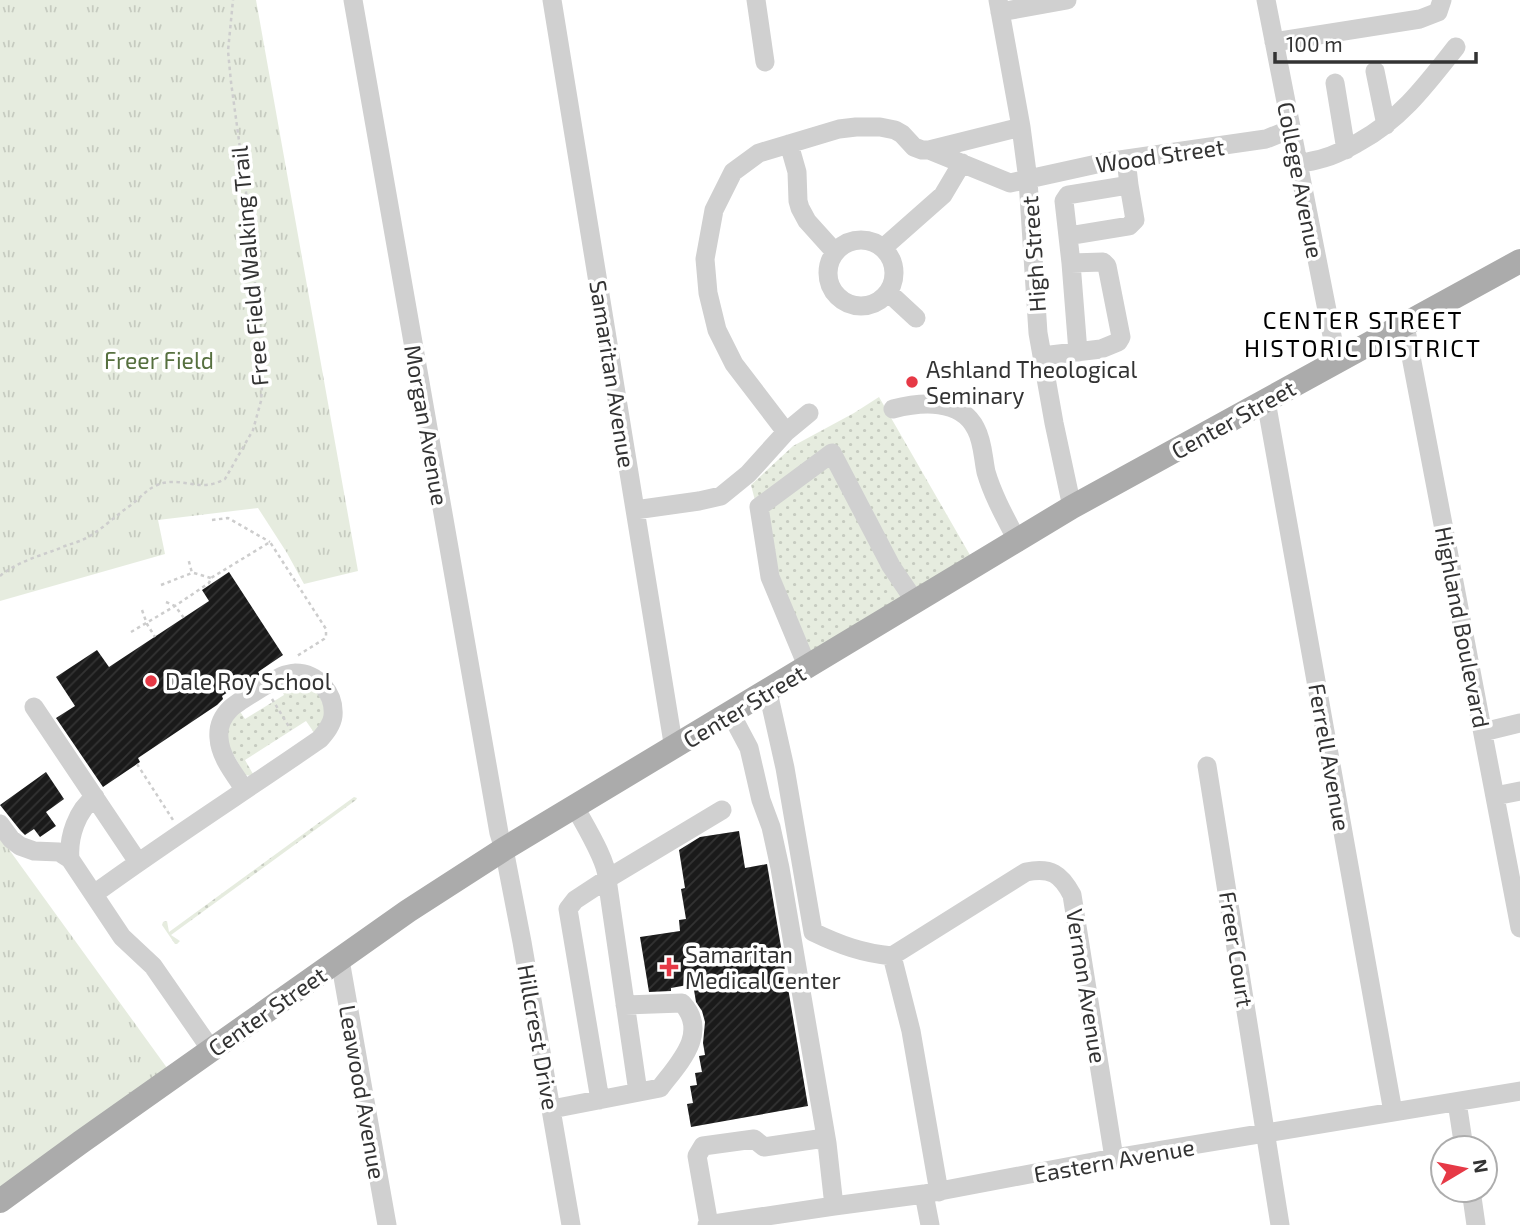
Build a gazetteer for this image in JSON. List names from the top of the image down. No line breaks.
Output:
{"streets":{"main road":["Center Street"],"street":["Wood Street","College Avenue","High Street","Samaritan Avenue","Morgan Avenue","Highland Boulevard","Ferrell Avenue","Freer Court","Vernon Avenue","Hillcrest Drive","Leawood Avenue","Eastern Avenue"],"path":["Free Field Walking Trail"]},"crossings":[["Wood Street","College Avenue"],["Wood Street","High Street"],["College Avenue","Center Street"],["High Street","Center Street"],["Samaritan Avenue","Center Street"],["Center Street","Morgan Avenue"],["Center Street","Highland Boulevard"],["Center Street","Ferrell Avenue"],["Center Street","Hillcrest Drive"],["Center Street","Leawood Avenue"],["Morgan Avenue","Hillcrest Drive"],["Ferrell Avenue","Eastern Avenue"],["Freer Court","Eastern Avenue"],["Vernon Avenue","Eastern Avenue"]],"districts":["CENTER STREET HISTORIC DISTRICT"],"parks":["Freer Field"],"places":{"other":["Ashland Theological Seminary","Dale Roy School"],"health":["Samaritan Medical Center"]},"scale_bar":"100 m","north":"right"}
